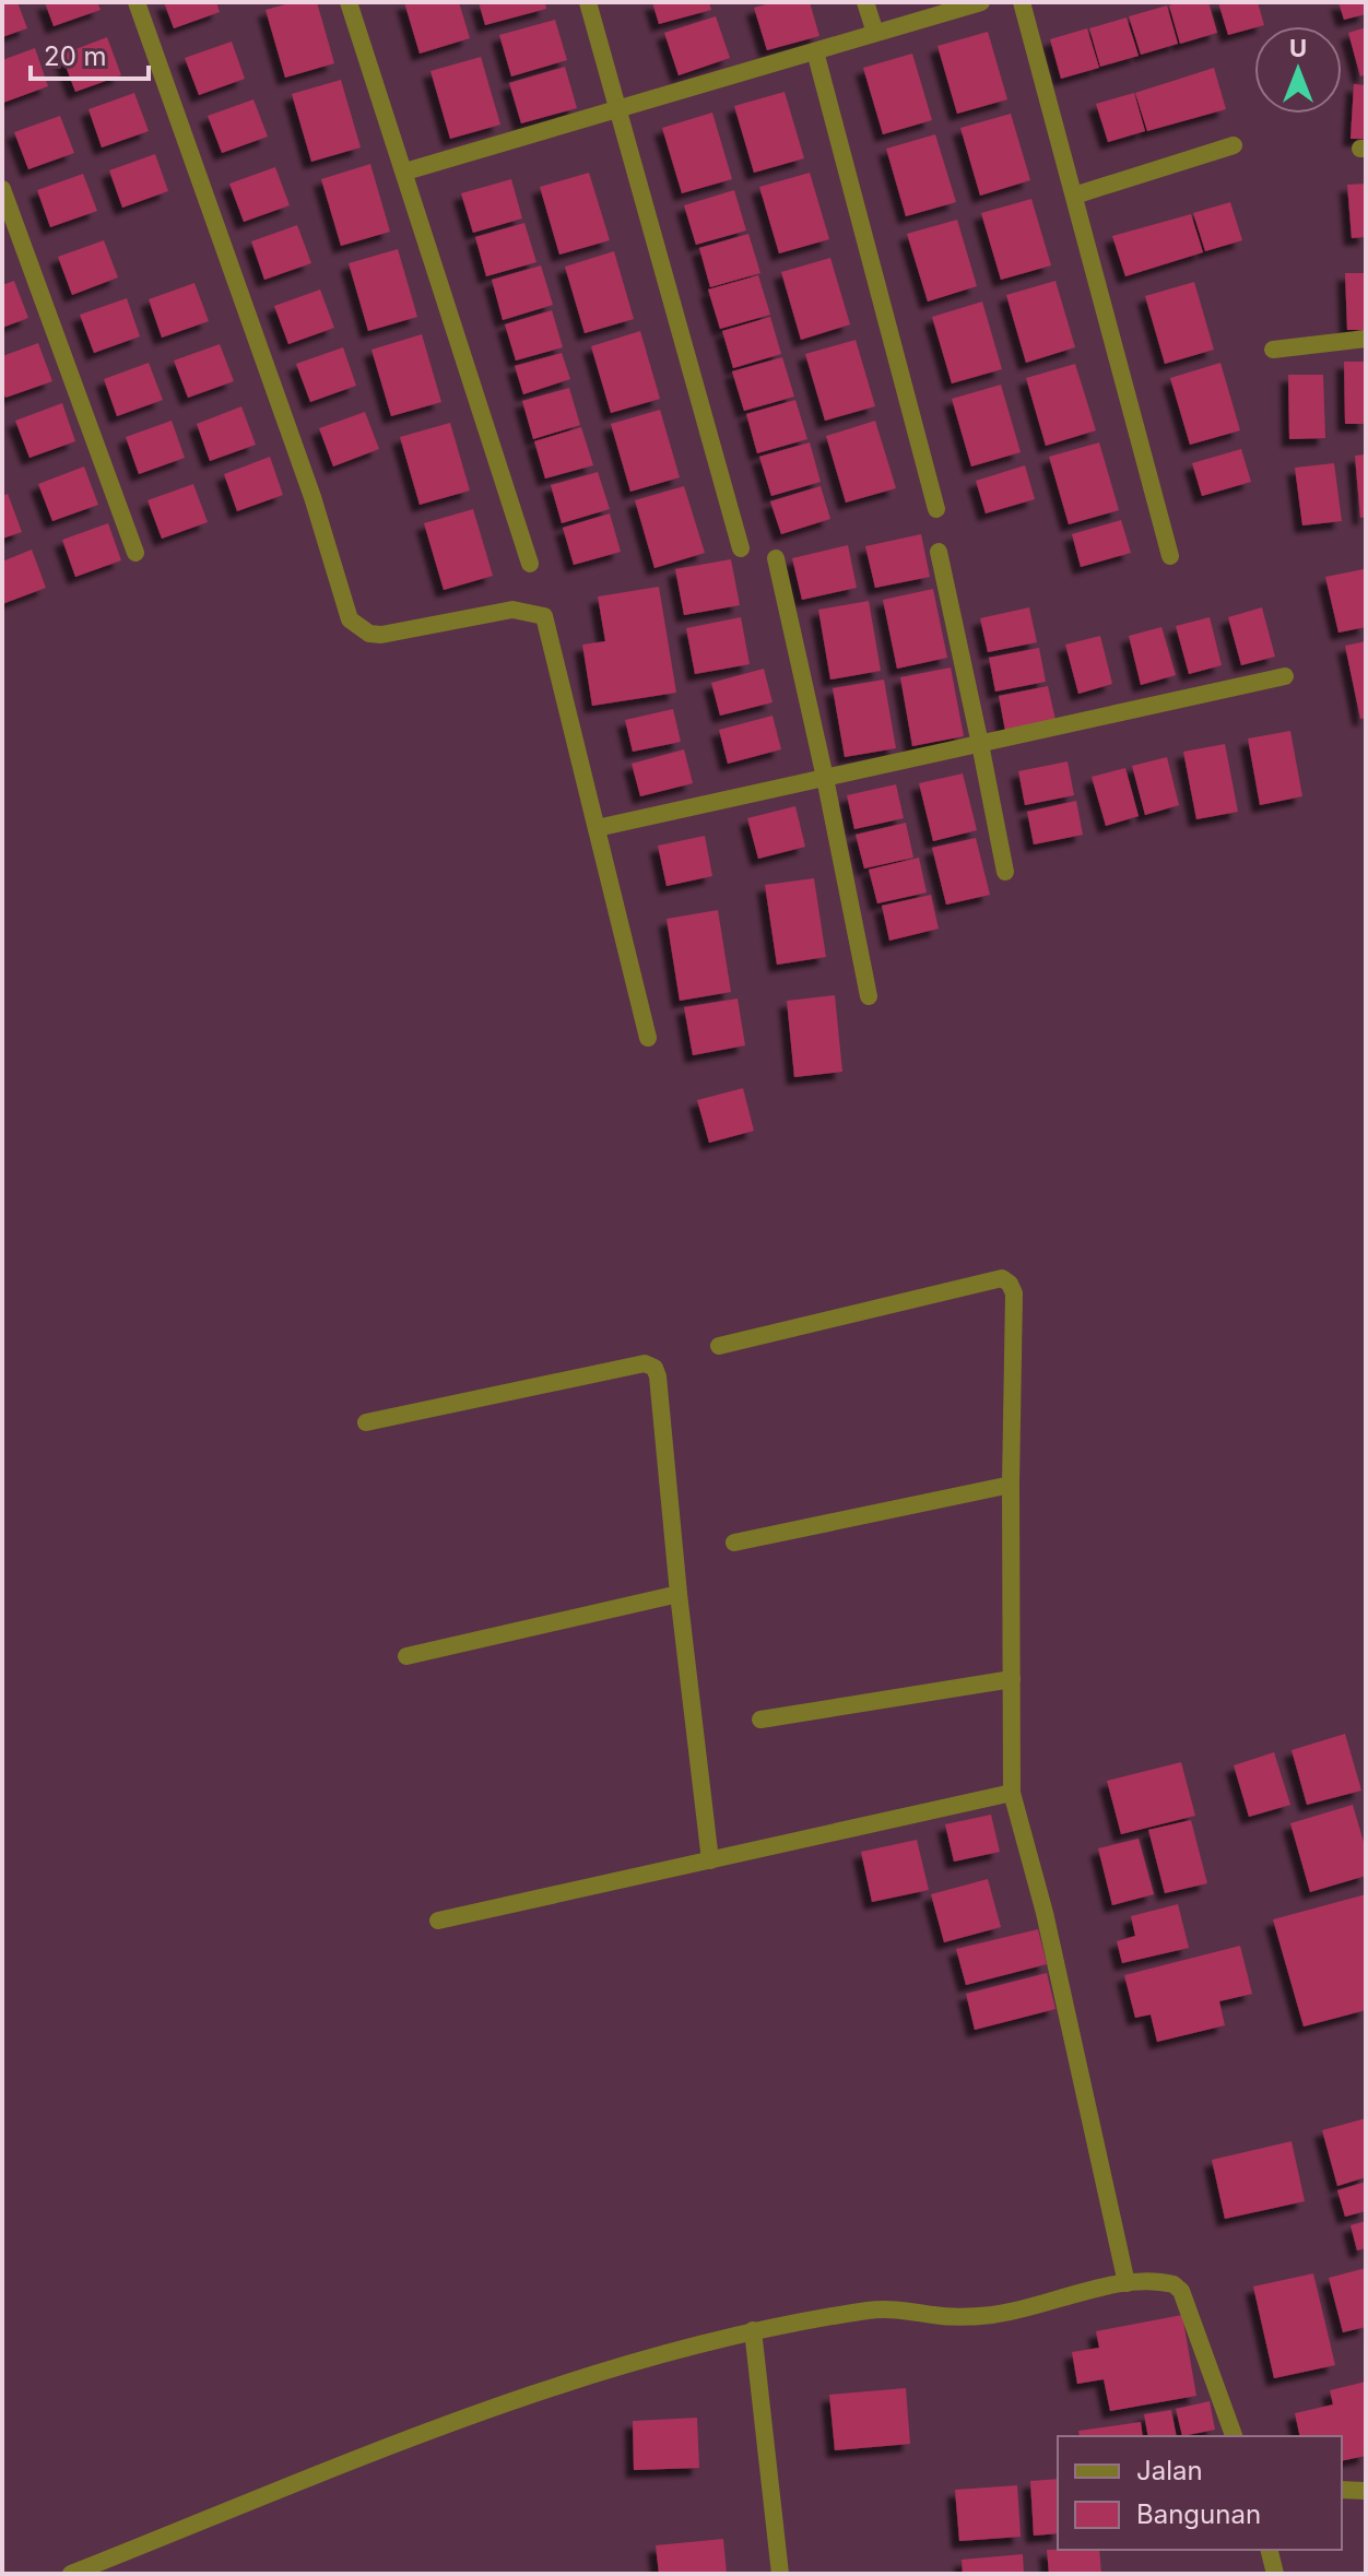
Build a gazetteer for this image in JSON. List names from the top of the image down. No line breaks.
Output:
{"legend":["Jalan","Bangunan"],"scale_bar":"20 m","north":"top"}
